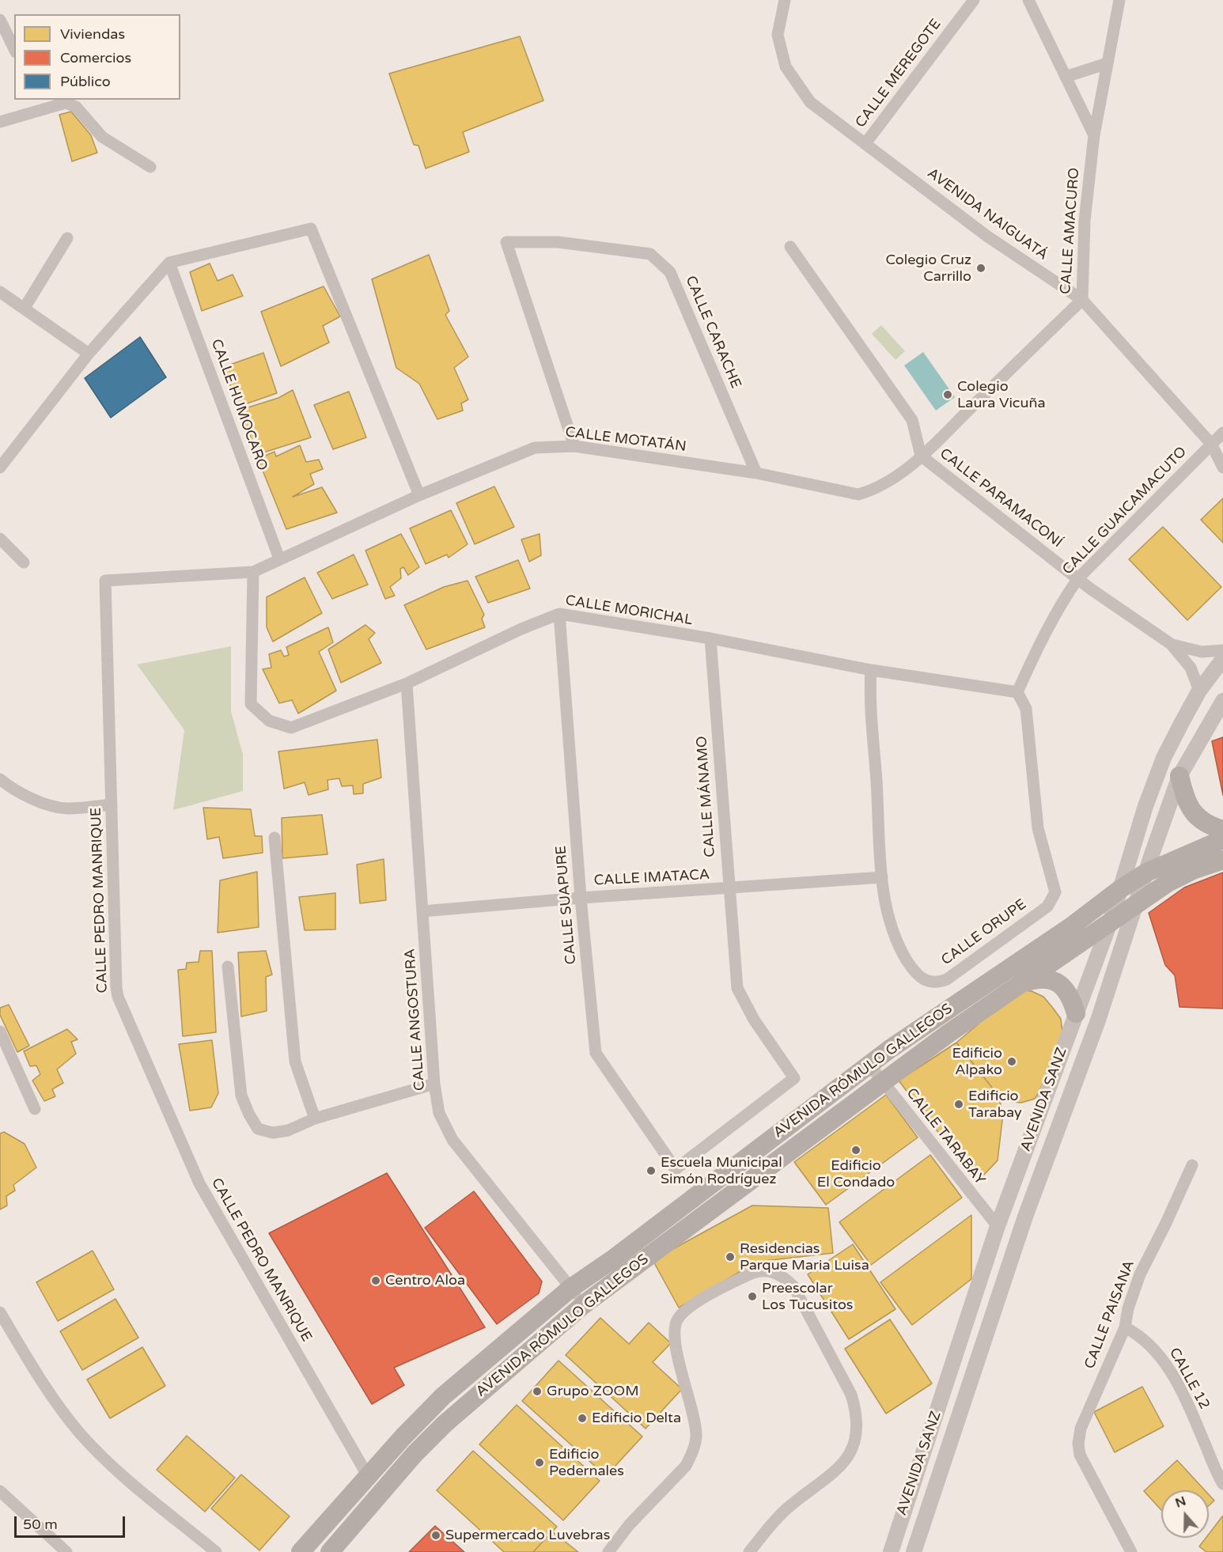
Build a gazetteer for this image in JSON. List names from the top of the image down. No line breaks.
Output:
{"streets":{"main road":["AVENIDA RÓMULO GALLEGOS"],"street":["CALLE MEREGOTE","AVENIDA NAIGUATÁ","CALLE AMACURO","CALLE CARACHE","CALLE HUMOCARO","CALLE MOTATÁN","CALLE PARAMACONÍ","CALLE GUAICAMACUTO","CALLE MORICHAL","CALLE MÁNAMO","CALLE IMATACA","CALLE PEDRO MANRIQUE","CALLE SUAPURE","CALLE ORUPE","CALLE ANGOSTURA","AVENIDA SANZ","CALLE TARABAY","CALLE PAISANA","CALLE 12"]},"crossings":[["CALLE MEREGOTE","AVENIDA NAIGUATÁ"],["AVENIDA NAIGUATÁ","CALLE AMACURO"],["AVENIDA NAIGUATÁ","CALLE GUAICAMACUTO"],["CALLE AMACURO","CALLE MOTATÁN"],["CALLE AMACURO","CALLE PARAMACONÍ"],["CALLE CARACHE","CALLE MOTATÁN"],["CALLE HUMOCARO","CALLE MOTATÁN"],["CALLE MOTATÁN","CALLE PARAMACONÍ"],["CALLE MOTATÁN","CALLE MORICHAL"],["CALLE MOTATÁN","CALLE PEDRO MANRIQUE"],["CALLE PARAMACONÍ","CALLE GUAICAMACUTO"],["CALLE PARAMACONÍ","AVENIDA SANZ"],["CALLE GUAICAMACUTO","CALLE MORICHAL"],["CALLE GUAICAMACUTO","CALLE ORUPE"],["CALLE MORICHAL","CALLE MÁNAMO"],["CALLE MORICHAL","CALLE PEDRO MANRIQUE"],["CALLE MORICHAL","CALLE SUAPURE"],["CALLE MORICHAL","CALLE ORUPE"],["CALLE MORICHAL","CALLE ANGOSTURA"],["CALLE MÁNAMO","CALLE IMATACA"],["CALLE MÁNAMO","CALLE SUAPURE"],["CALLE IMATACA","CALLE SUAPURE"],["CALLE IMATACA","CALLE ORUPE"],["CALLE IMATACA","CALLE ANGOSTURA"],["CALLE PEDRO MANRIQUE","AVENIDA RÓMULO GALLEGOS"],["CALLE ANGOSTURA","AVENIDA RÓMULO GALLEGOS"],["AVENIDA RÓMULO GALLEGOS","AVENIDA SANZ"],["AVENIDA RÓMULO GALLEGOS","CALLE TARABAY"],["AVENIDA SANZ","CALLE TARABAY"],["CALLE PAISANA","CALLE 12"]],"places":["Colegio Cruz Carrillo","Colegio Laura Vicuña","Edificio Alpako","Edificio Tarabay","Edificio El Condado","Escuela Municipal Simón Rodríguez","Residencias Parque Maria Luisa","Centro Aloa","Preescolar Los Tucusitos","Grupo ZOOM","Edificio Delta","Edificio Pedernales","Supermercado Luvebras"],"legend":["Viviendas","Comercios","Público"],"scale_bar":"50 m","north":"top"}
